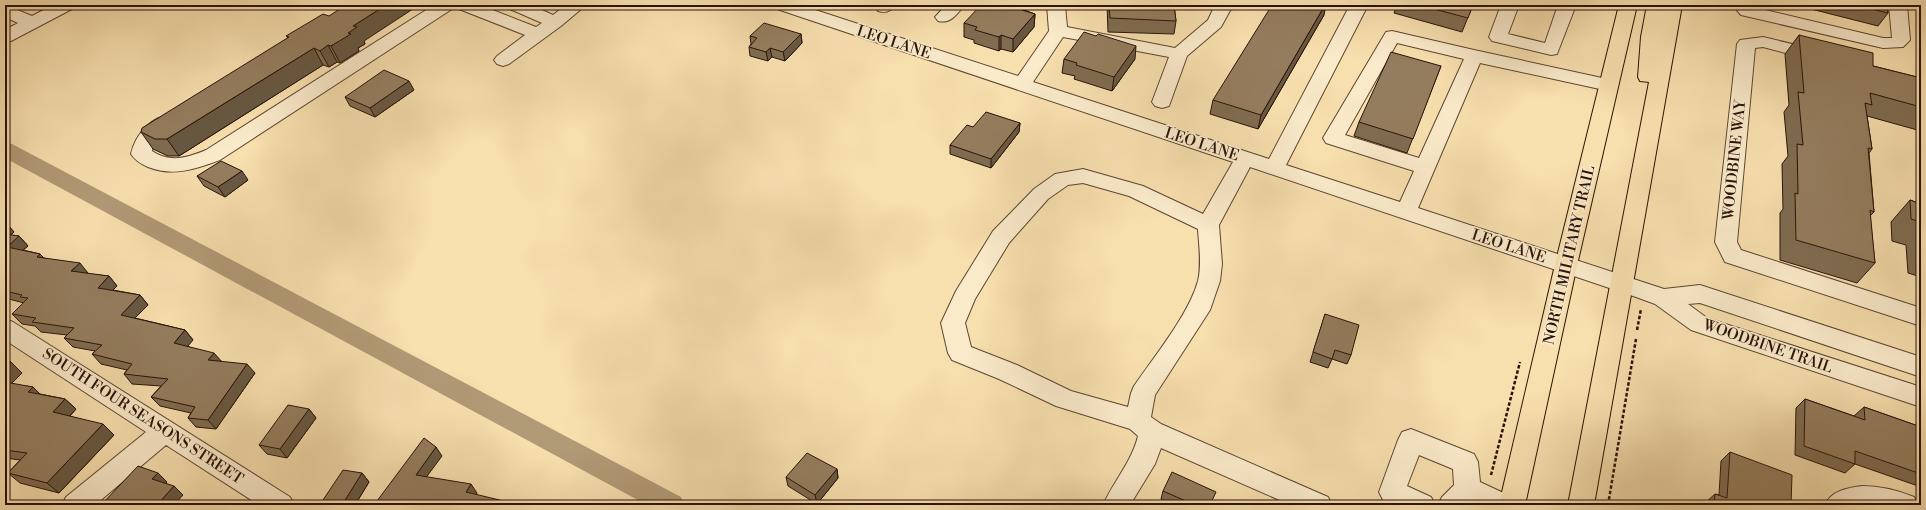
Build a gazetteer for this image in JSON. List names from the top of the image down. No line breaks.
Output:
{"streets":{"main road":["NORTH MILITARY TRAIL"],"street":["LEO LANE","WOODBINE WAY","WOODBINE TRAIL","SOUTH FOUR SEASONS STREET"]},"crossings":[["LEO LANE","NORTH MILITARY TRAIL"],["LEO LANE","WOODBINE TRAIL"]]}
